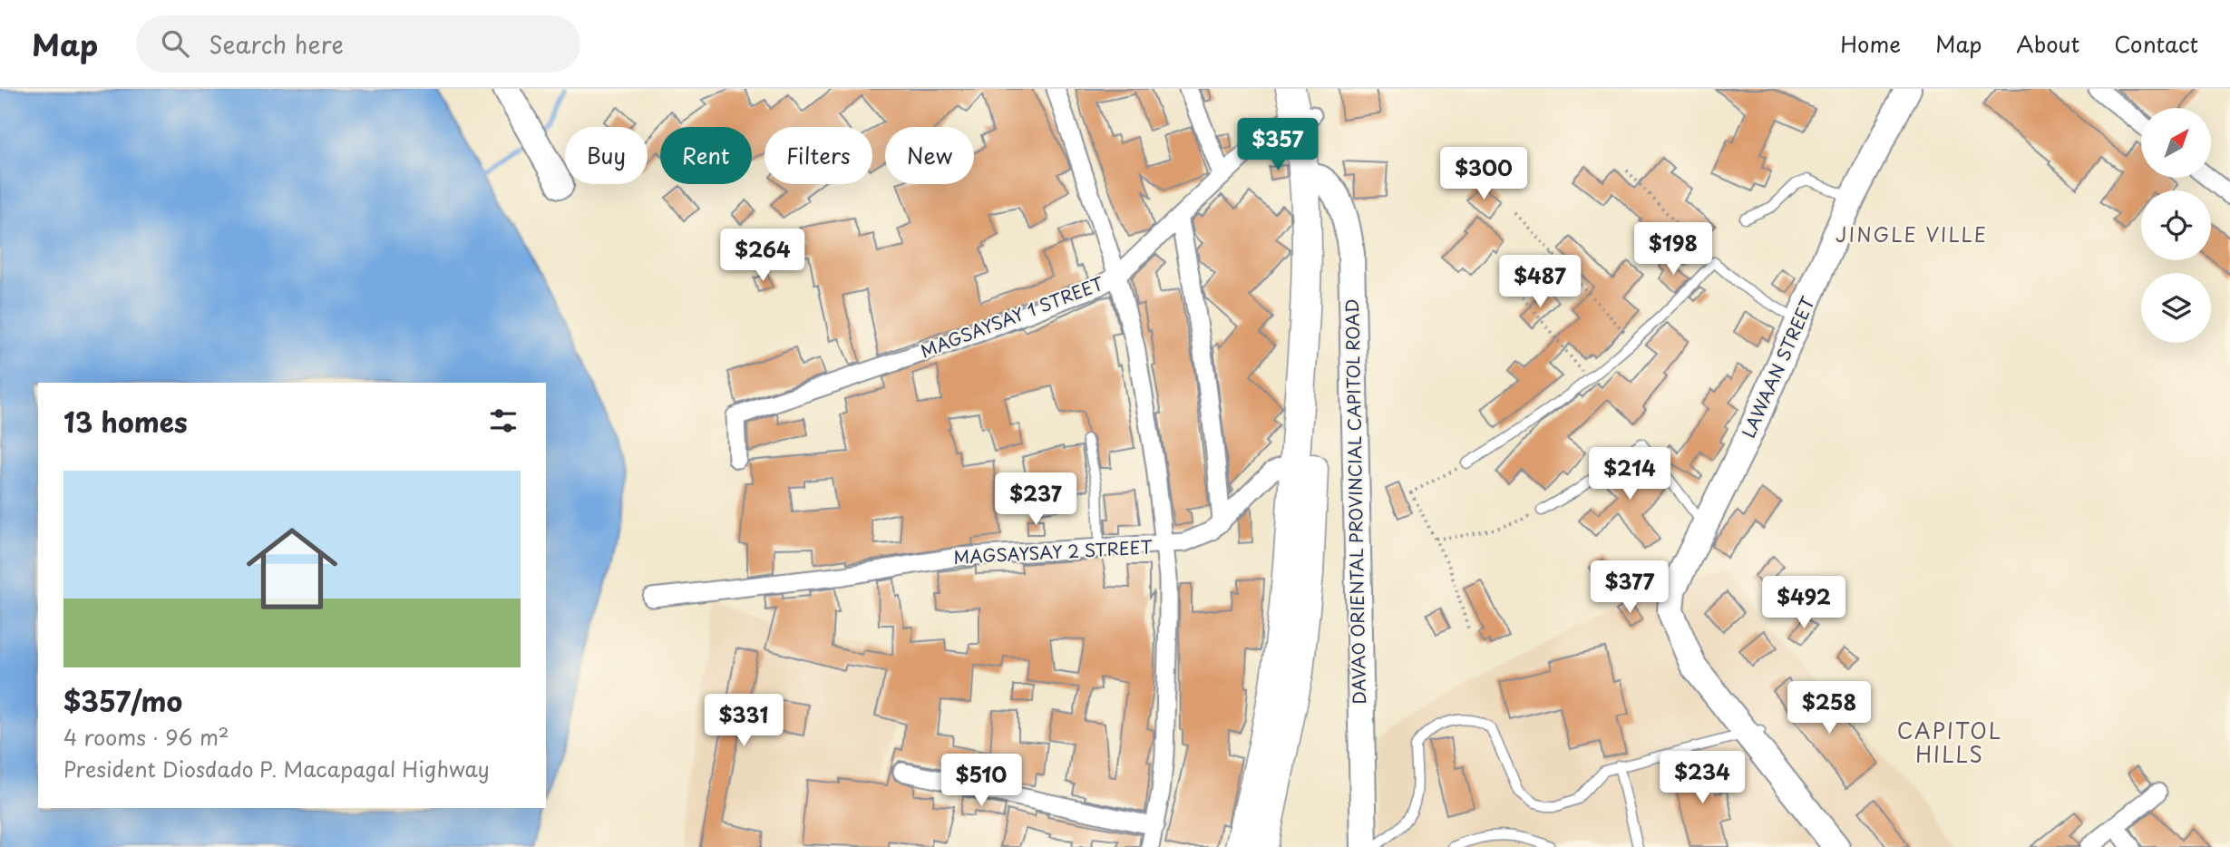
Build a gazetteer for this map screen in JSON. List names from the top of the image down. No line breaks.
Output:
{"streets":{"street":["MAGSAYSAY 1 STREET","LAWAAN STREET","DAVAO ORIENTAL PROVINCIAL CAPITOL ROAD","MAGSAYSAY 2 STREET"]},"districts":["JINGLE VILLE","CAPITOL HILLS"],"north":"top right","page":{"header":"Map","search":"Search here","nav":["Home","Map","About","Contact"],"price":["$357","$300","$198","$264","$487","$214","$237","$377","$492","$258","$331","$234","$510"],"chip":["Buy","Rent","Filters","New"],"heading":"13 homes","list":[{"name":"$357/mo","note":"4 rooms · 96 m² · President Diosdado P. Macapagal Highway"}]}}
